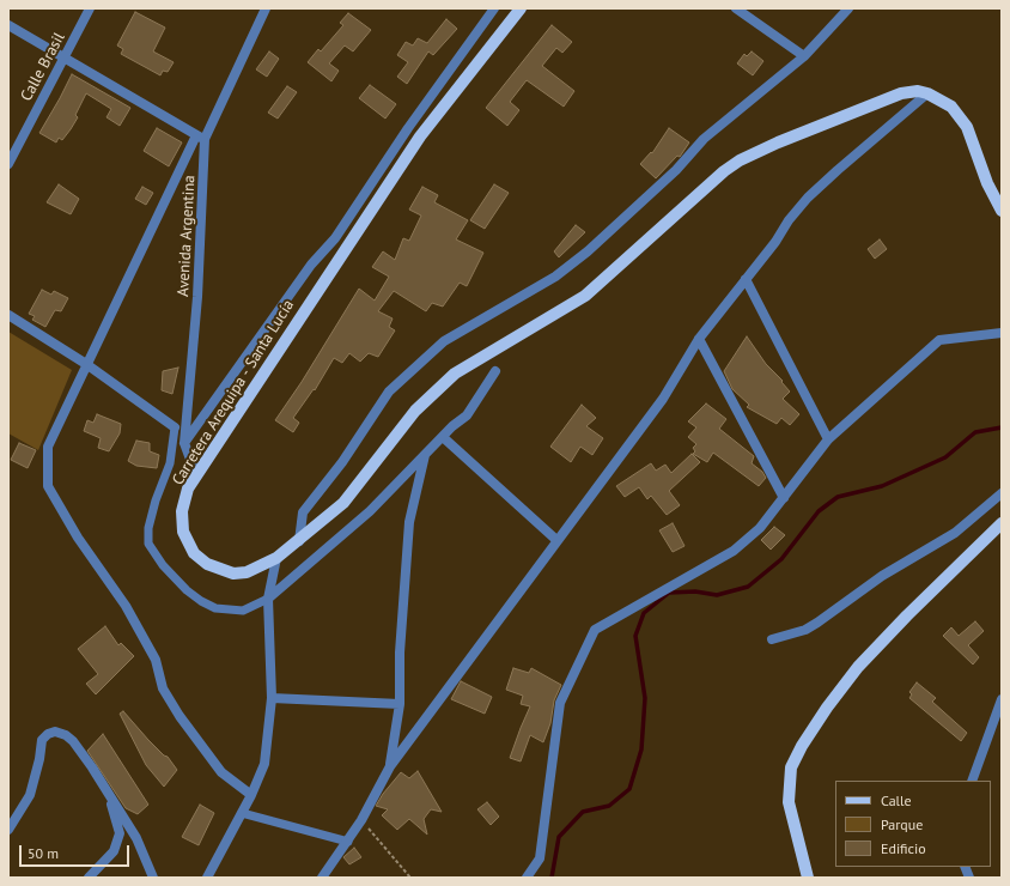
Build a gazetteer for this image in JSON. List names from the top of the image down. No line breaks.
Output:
{"streets":{"main road":["Carretera Arequipa - Santa Lucía"],"street":["Calle Brasil","Avenida Argentina"]},"crossings":[["Avenida Argentina","Carretera Arequipa - Santa Lucía"]],"legend":["Calle","Parque","Edificio"],"scale_bar":"50 m"}
